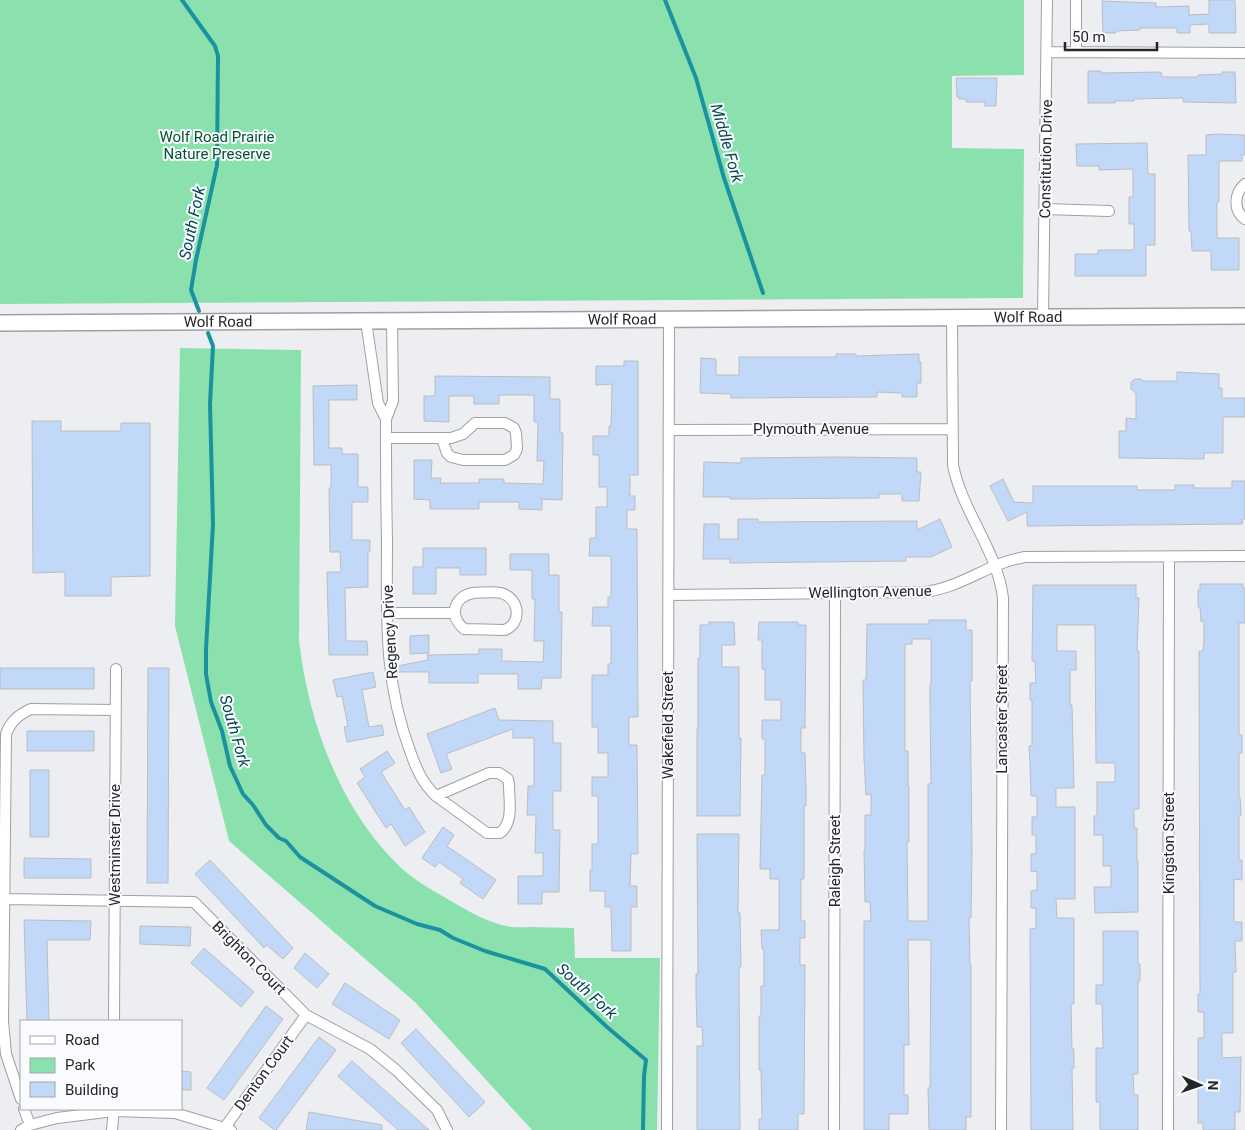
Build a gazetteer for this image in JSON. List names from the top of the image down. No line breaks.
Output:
{"streets":{"main road":["Wolf Road"],"street":["Constitution Drive","Plymouth Avenue","Wellington Avenue","Regency Drive","Lancaster Street","Wakefield Street","Kingston Street","Westminster Drive","Raleigh Street","Brighton Court","Denton Court"]},"crossings":[["Constitution Drive","Wolf Road"],["Wolf Road","Regency Drive"],["Wolf Road","Lancaster Street"],["Wolf Road","Wakefield Street"],["Plymouth Avenue","Lancaster Street"],["Plymouth Avenue","Wakefield Street"],["Wellington Avenue","Lancaster Street"],["Wellington Avenue","Wakefield Street"],["Wellington Avenue","Kingston Street"],["Wellington Avenue","Raleigh Street"],["Westminster Drive","Brighton Court"],["Brighton Court","Denton Court"]],"water":["Middle Fork","South Fork"],"parks":["Wolf Road Prairie Nature Preserve"],"legend":["Road","Park","Building"],"scale_bar":"50 m","north":"right"}
